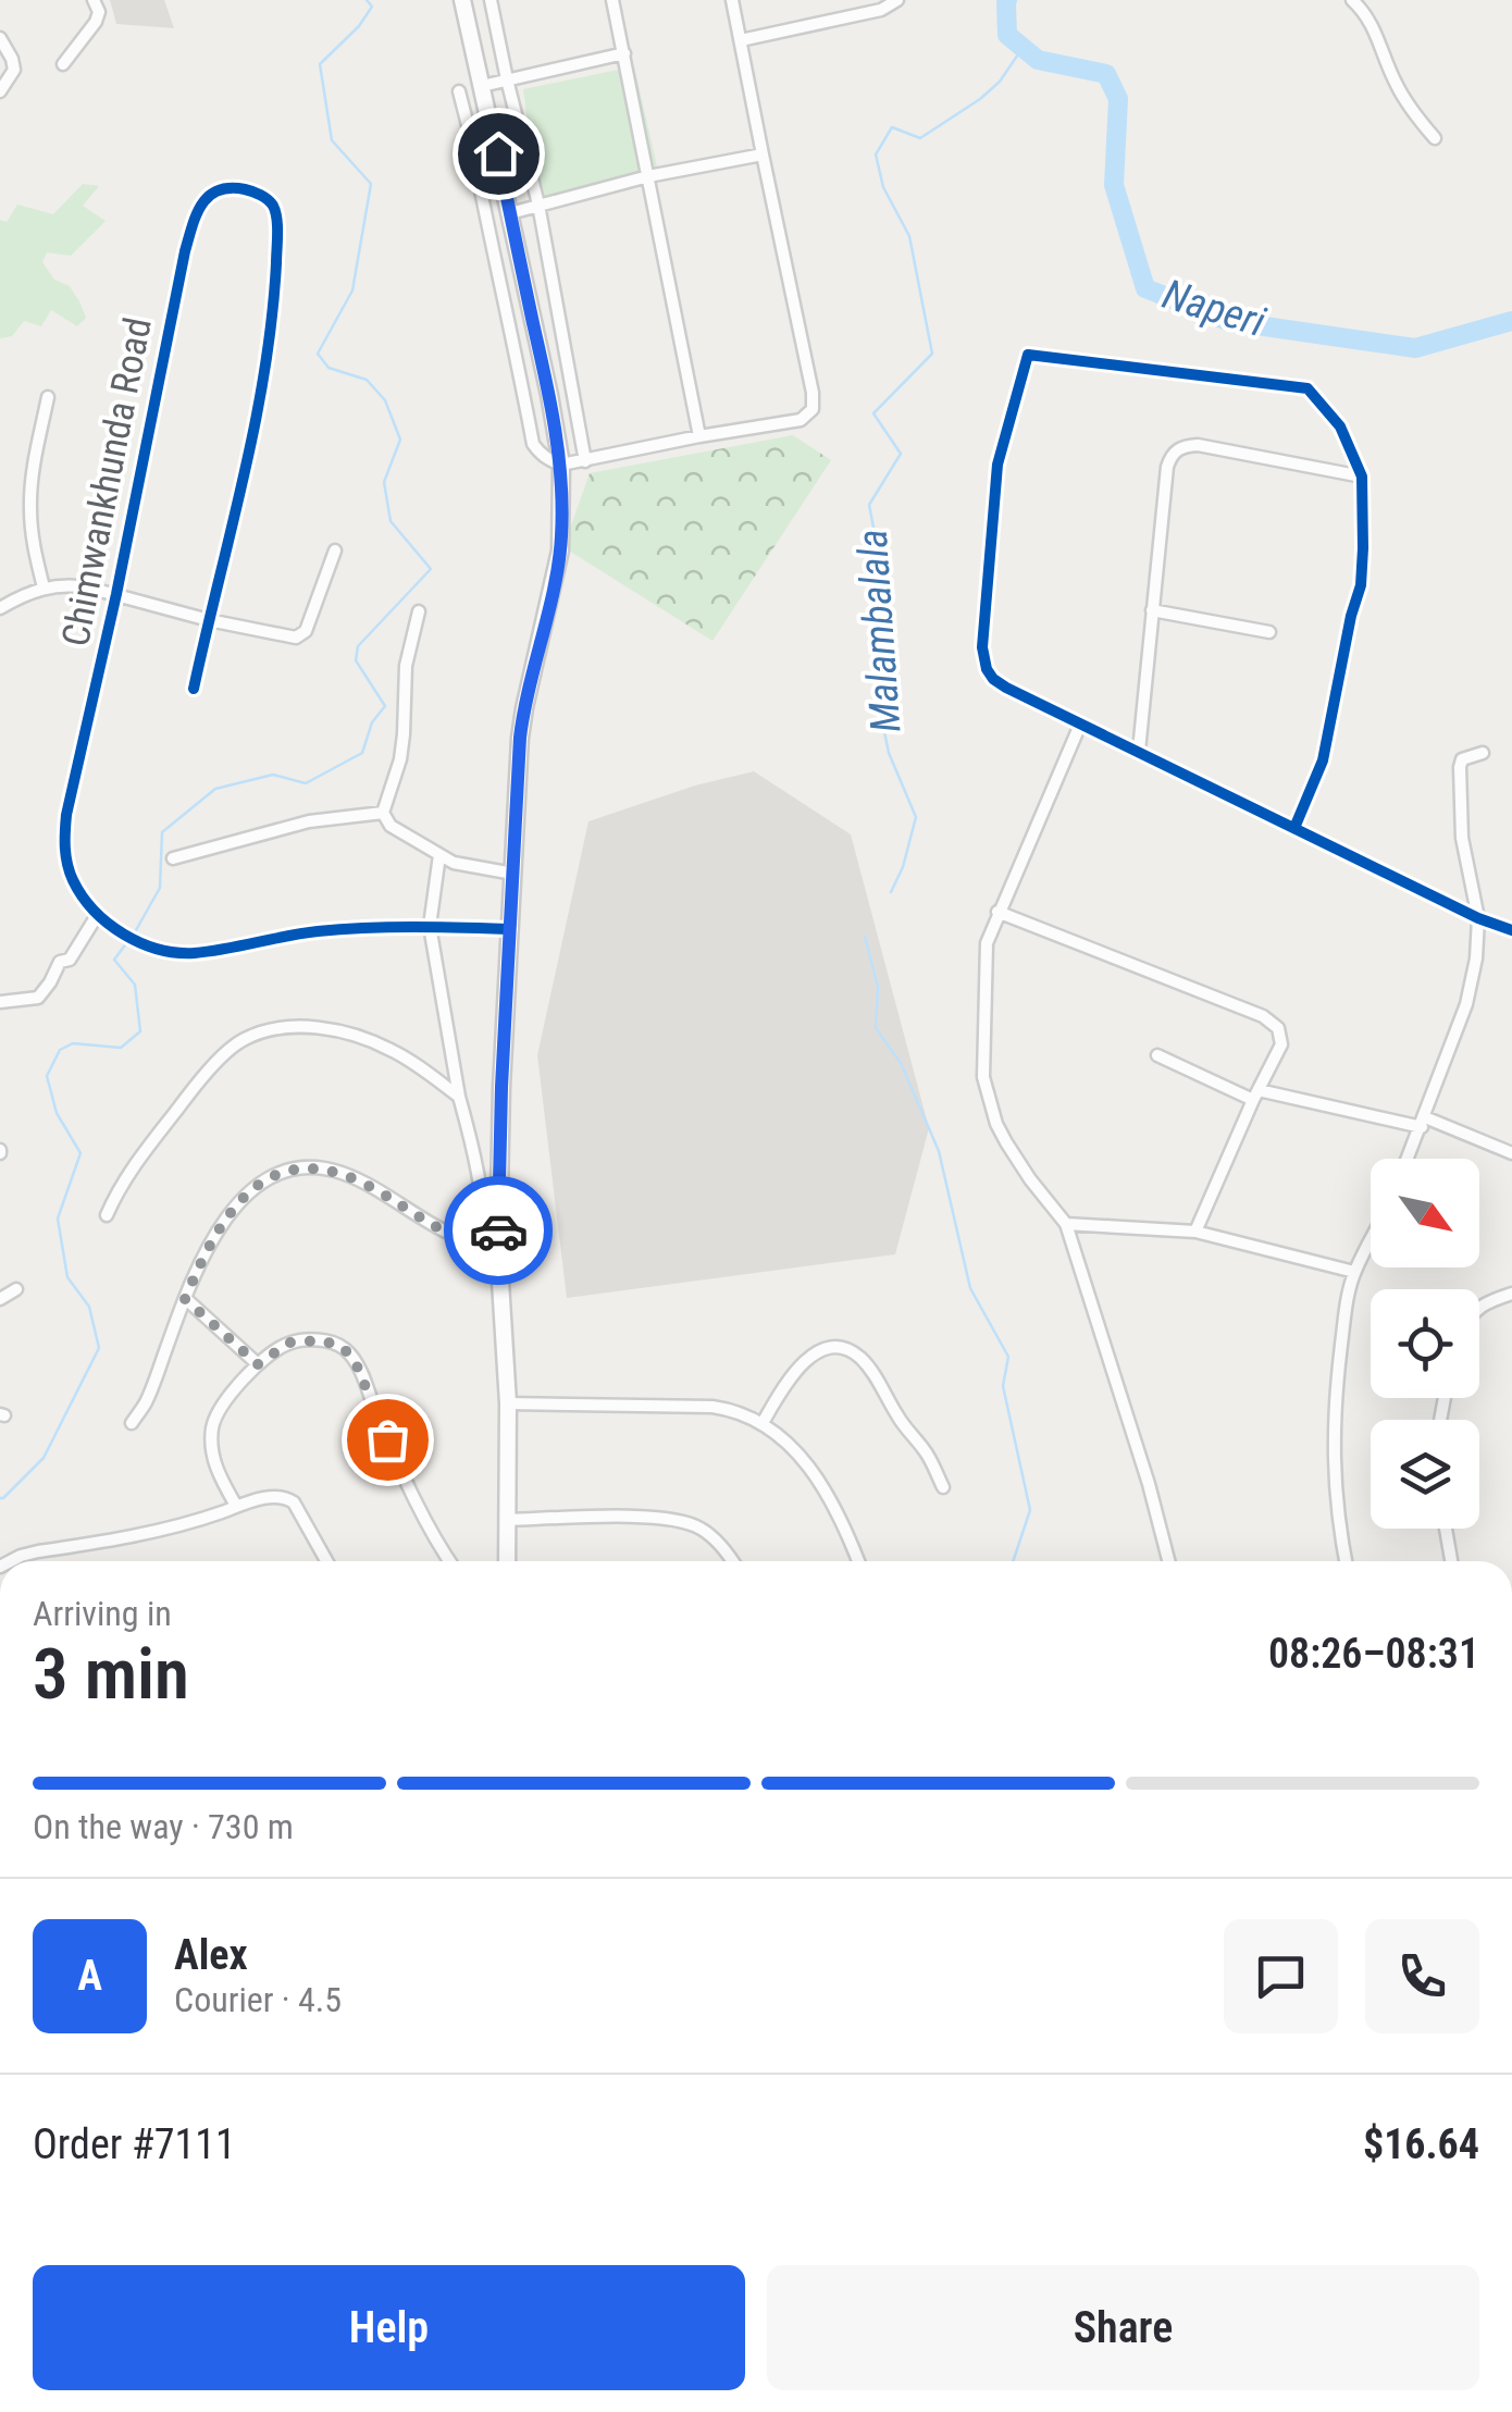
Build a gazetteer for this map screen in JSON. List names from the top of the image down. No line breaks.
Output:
{"streets":{"street":["Chimwankhunda Road"]},"water":["Naperi","Malambalala"],"north":"bottom right","page":{"heading":["3 min","Arriving in","08:26–08:31"],"panel":["Alex","Courier · 4.5","Order #7111","$16.64"],"bar":"On the way · 730 m","round":"A","buttons":["Help","Share"]}}
